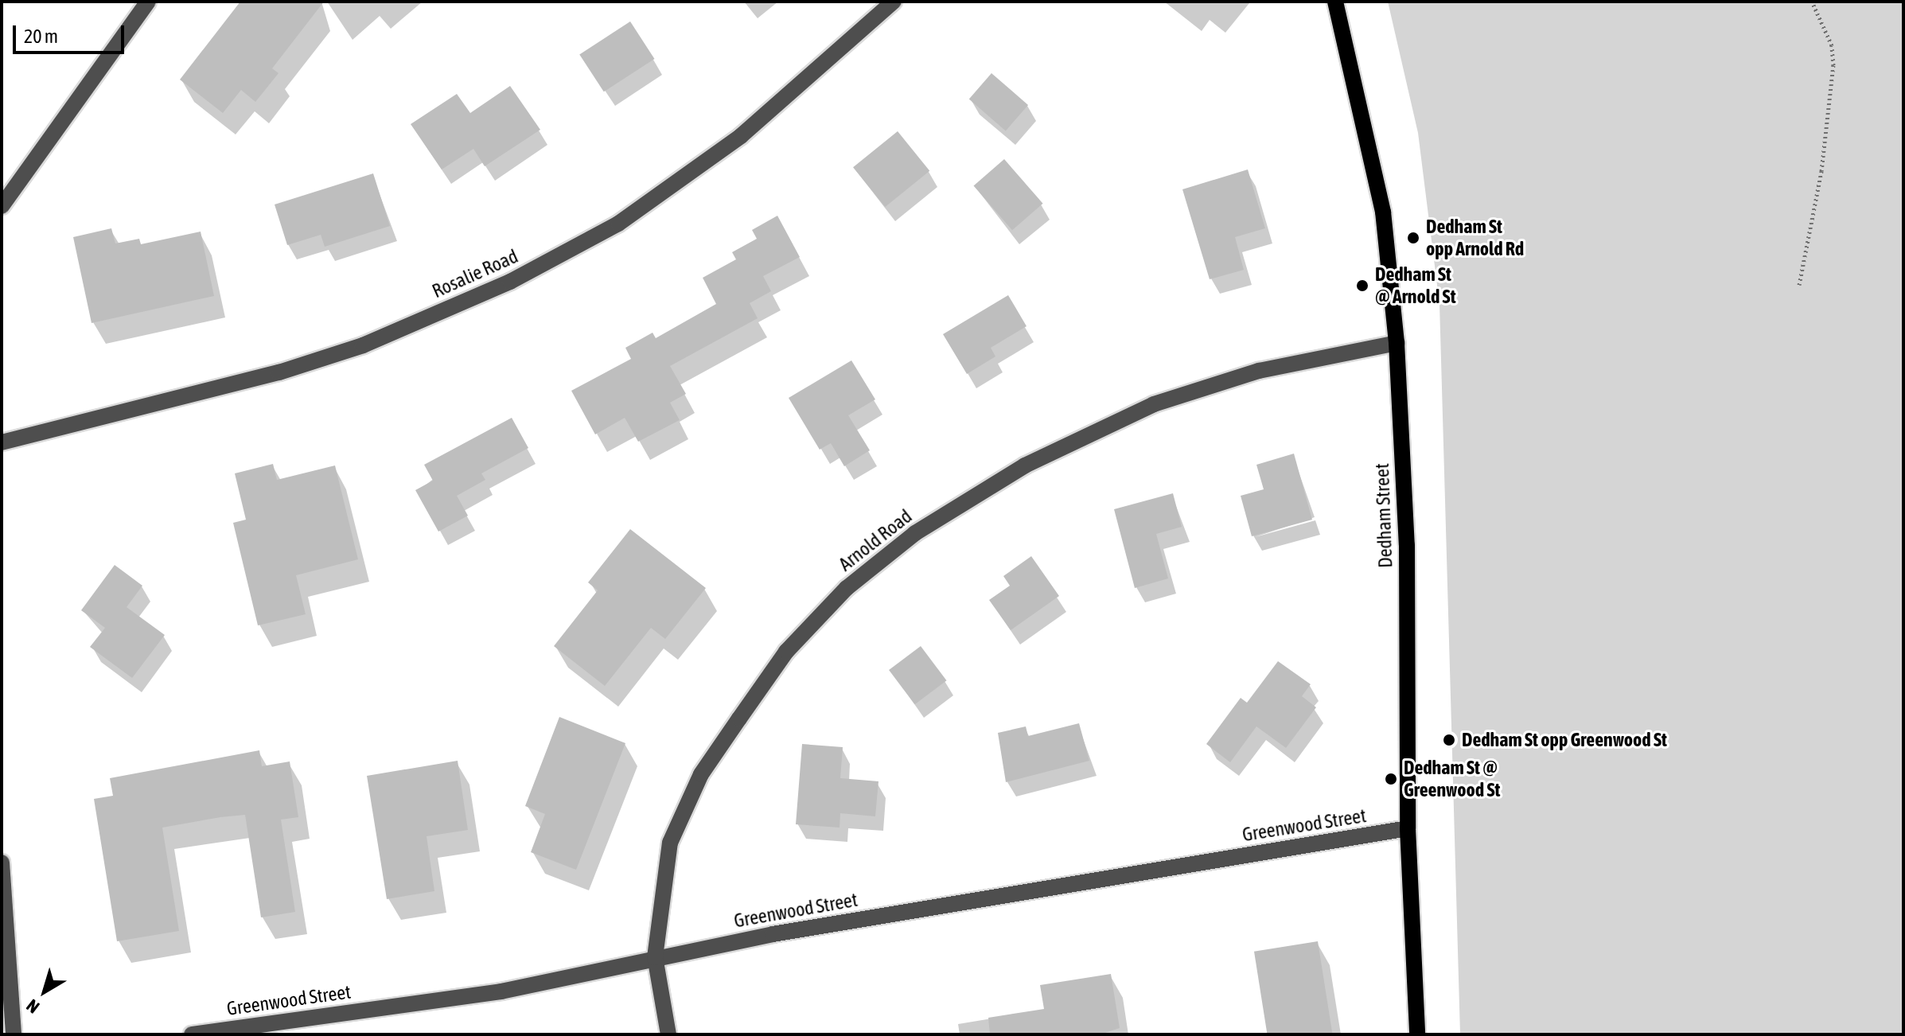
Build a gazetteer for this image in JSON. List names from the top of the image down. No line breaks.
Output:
{"streets":{"main road":["Dedham Street"],"street":["Rosalie Road","Arnold Road","Greenwood Street"]},"crossings":[["Dedham Street","Arnold Road"],["Dedham Street","Greenwood Street"],["Arnold Road","Greenwood Street"]],"places":["Dedham St opp Arnold Rd","Dedham St @ Arnold St","Dedham St opp Greenwood St","Dedham St @ Greenwood St"],"scale_bar":"20 m","north":"bottom left"}
